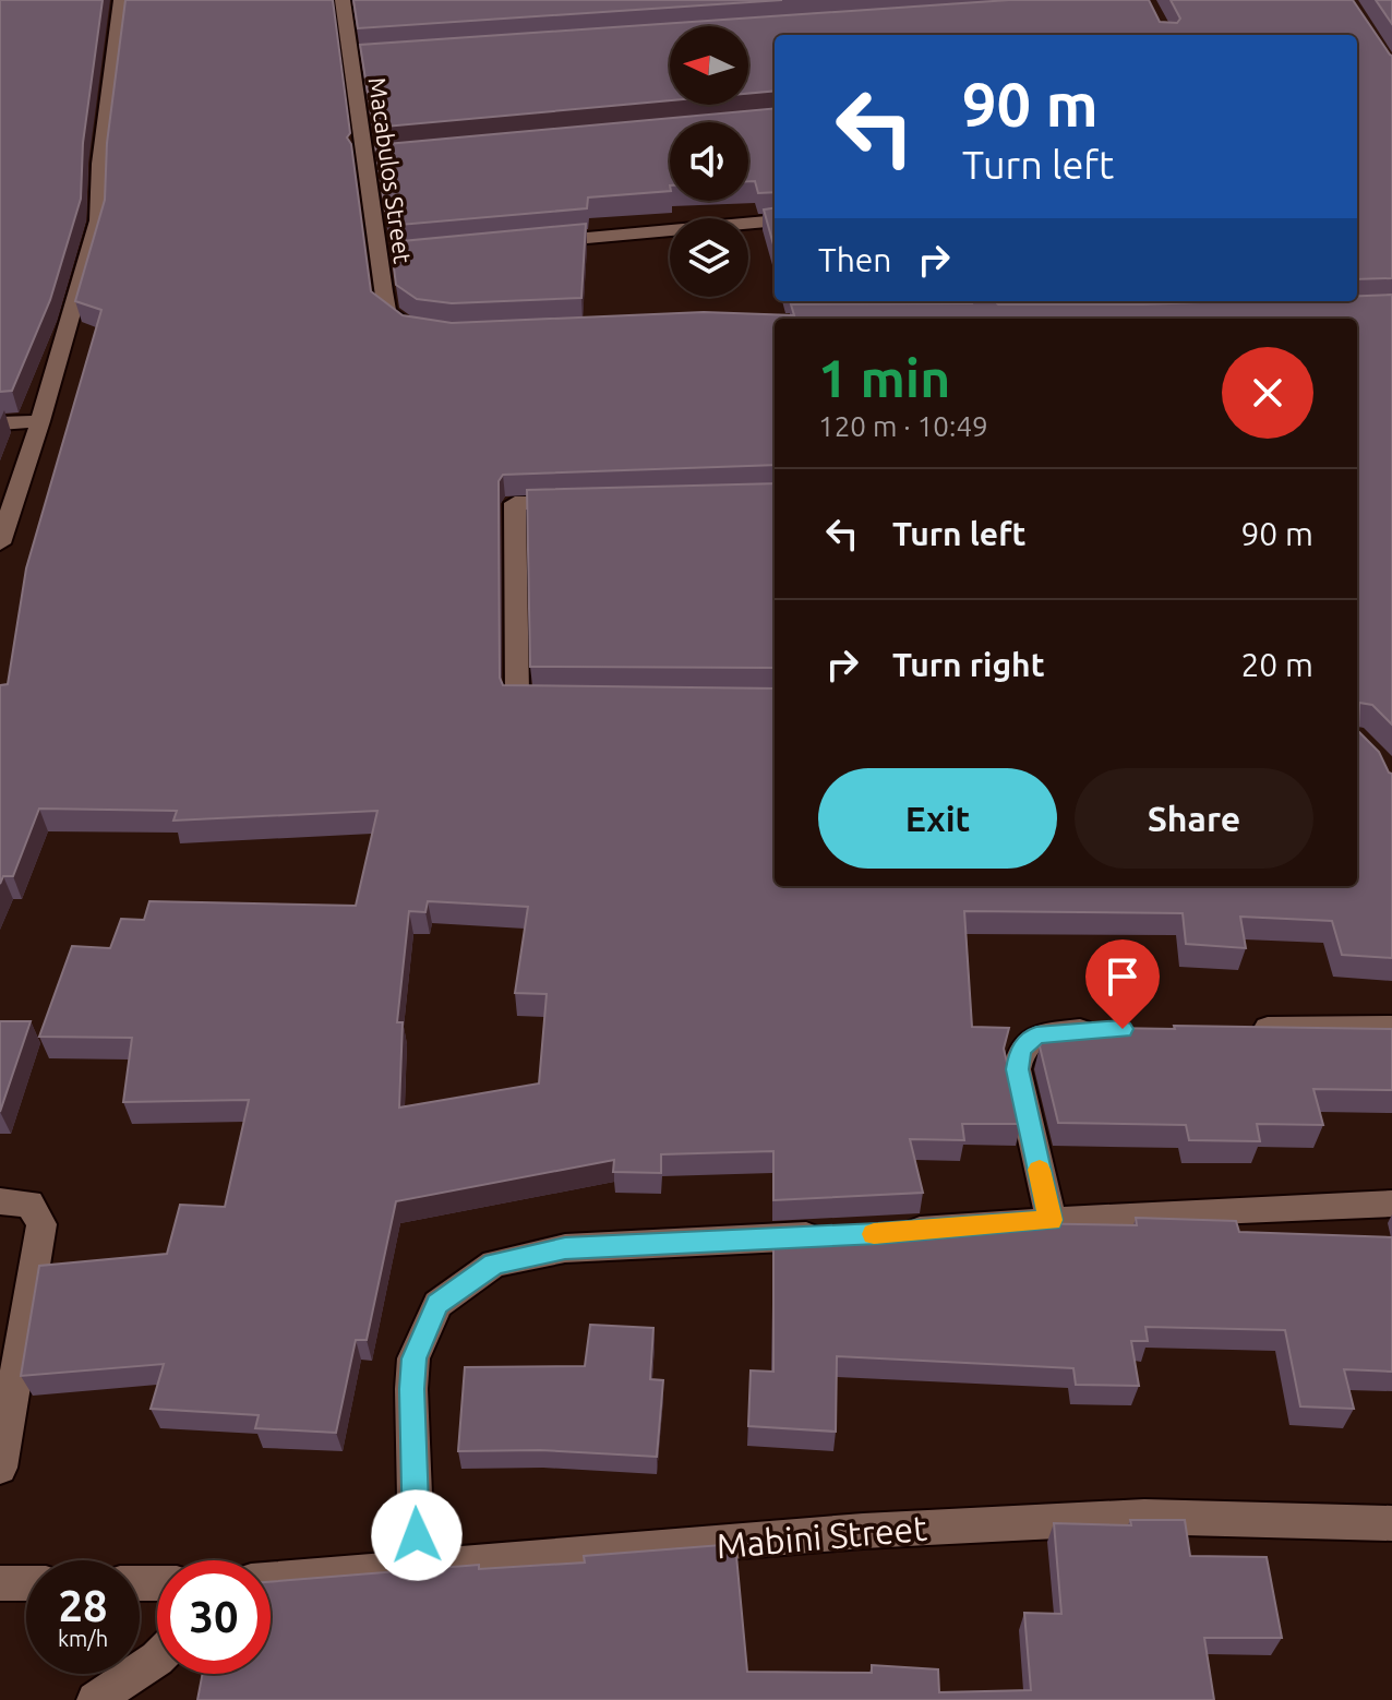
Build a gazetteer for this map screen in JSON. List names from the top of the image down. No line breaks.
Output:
{"streets":{"street":["Macabulos Street","Mabini Street"]},"north":"left","page":{"turn":["90 m","Turn left"],"then":"Then","heading":["1 min","120 m · 10:49"],"list":[{"name":"Turn left","value":"90 m"},{"name":"Turn right","value":"20 m"}],"buttons":["Exit","Share"],"speed":"28 km/h","limit":"30"}}
